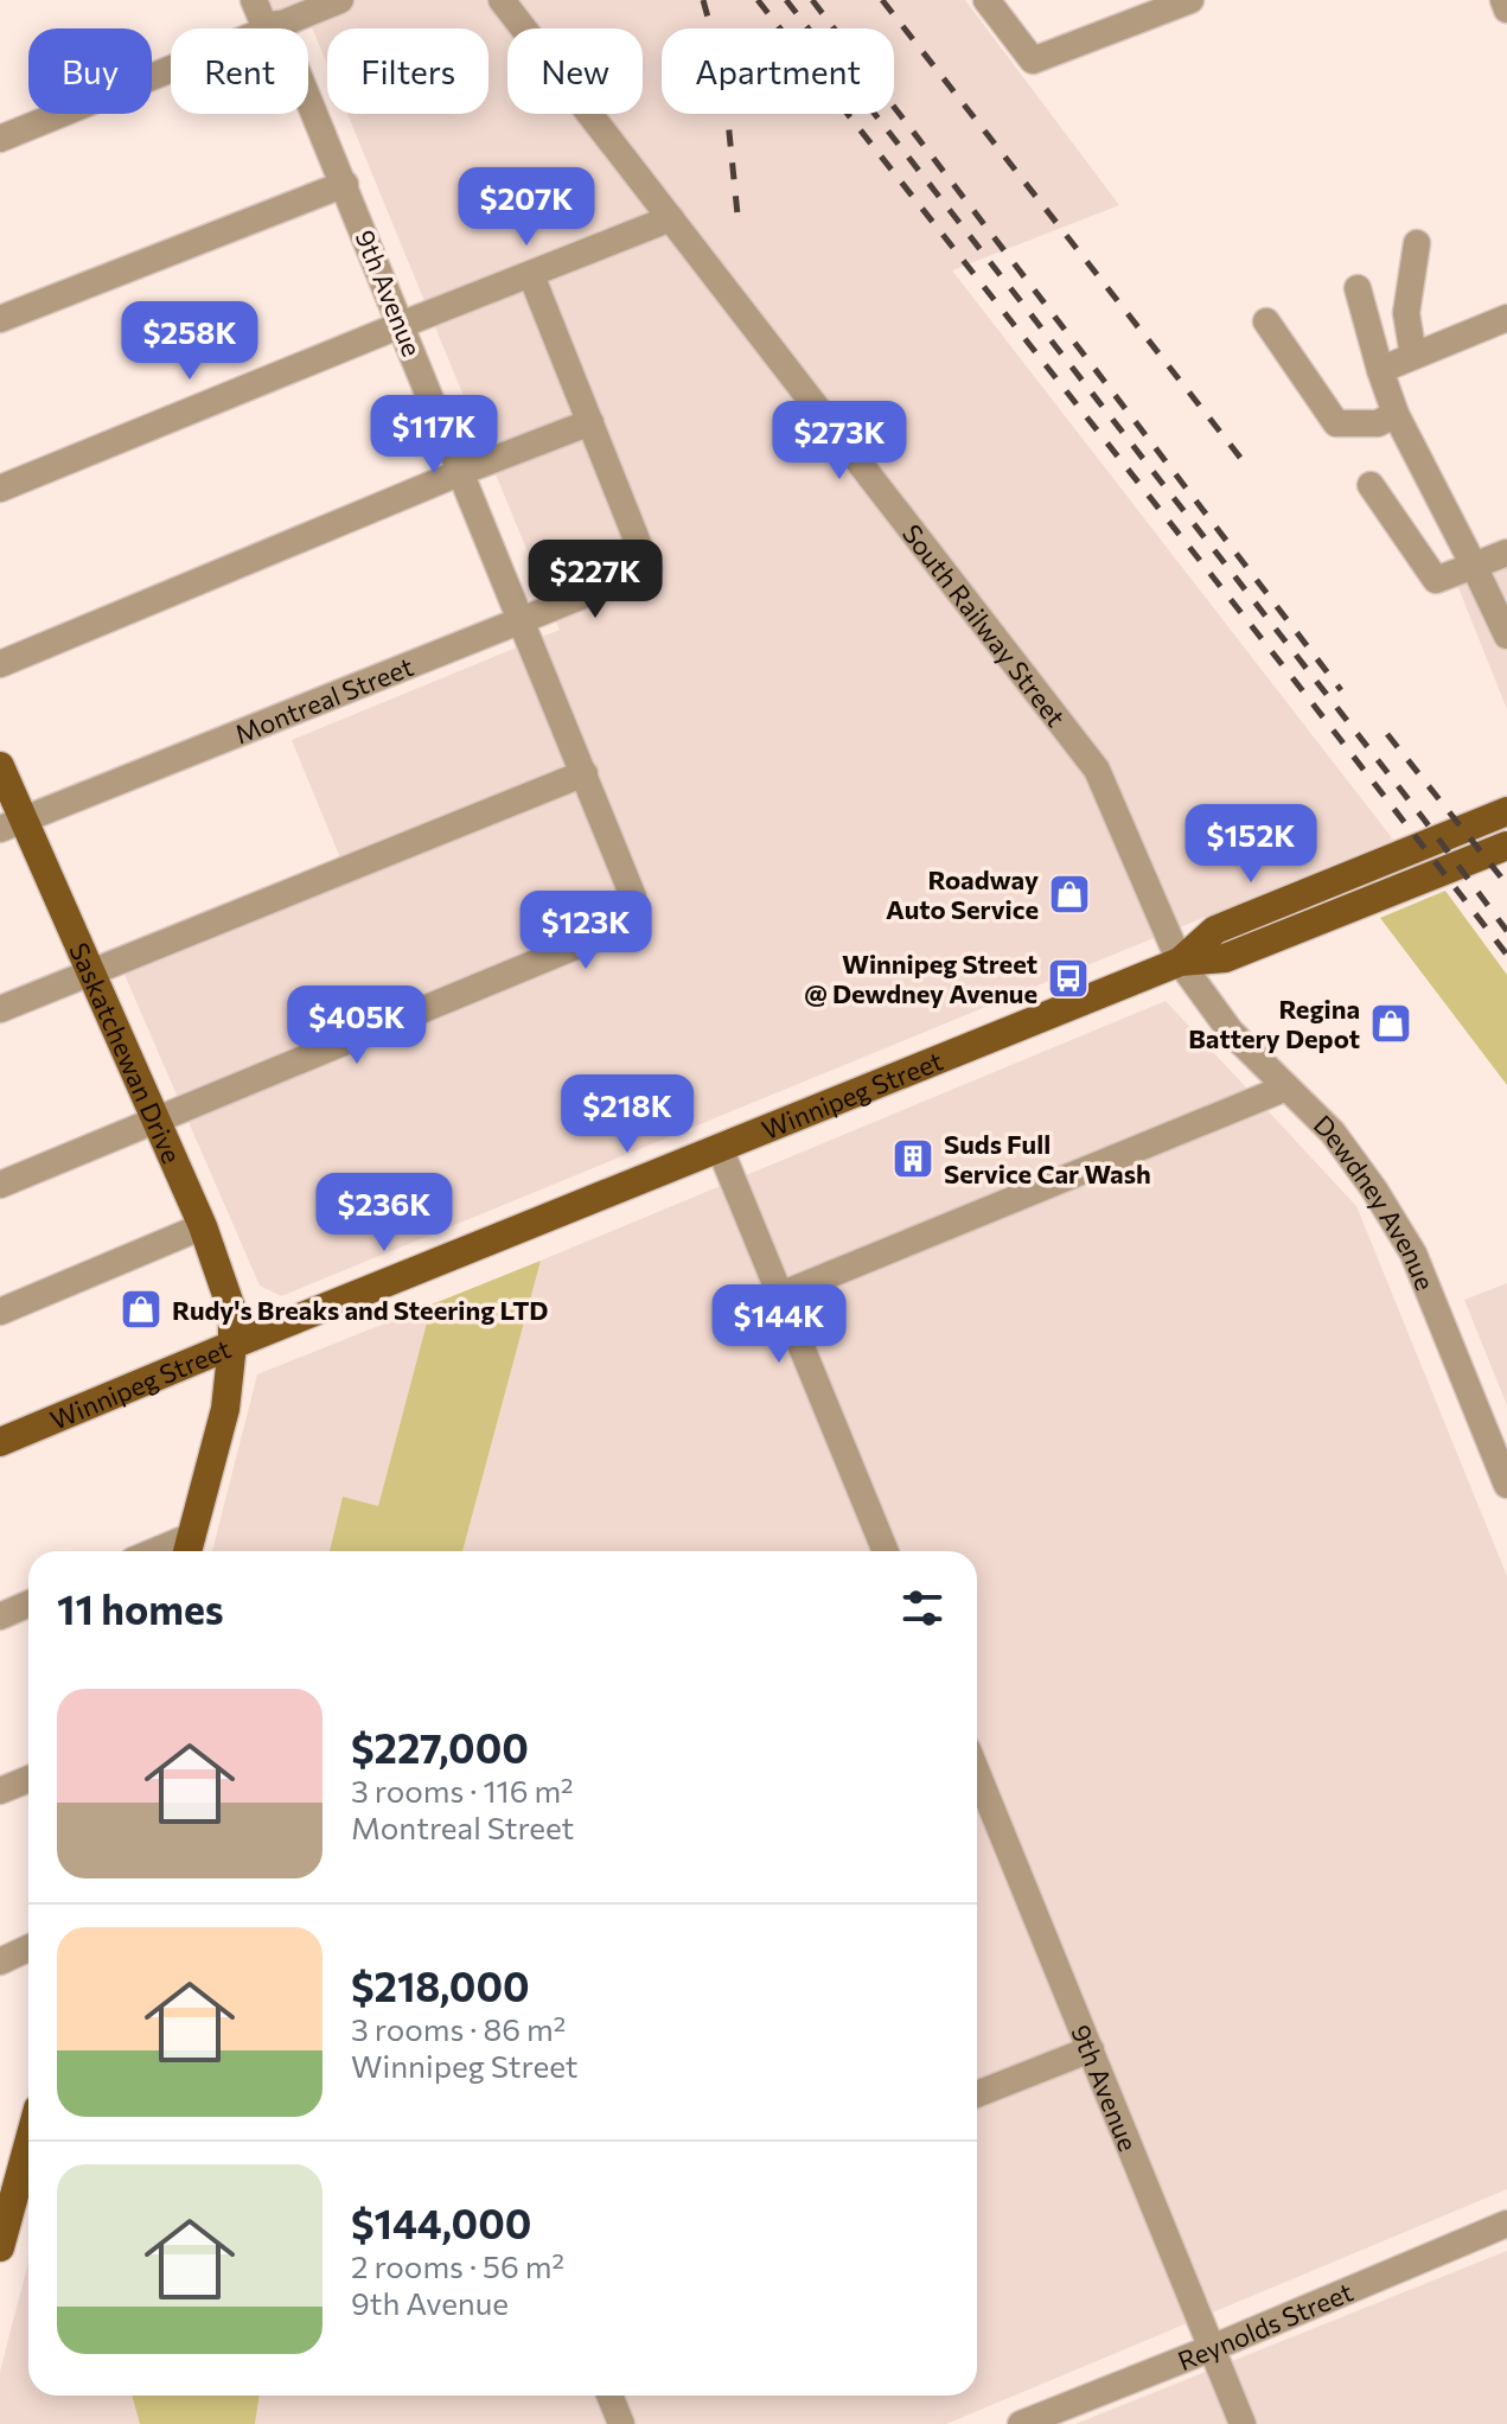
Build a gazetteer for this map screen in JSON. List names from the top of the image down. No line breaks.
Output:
{"streets":{"main road":["Saskatchewan Drive","Winnipeg Street"],"street":["9th Avenue","South Railway Street","Montreal Street","Dewdney Avenue","Reynolds Street"]},"crossings":[["9th Avenue","Montreal Street"],["9th Avenue","Saskatchewan Drive"],["9th Avenue","Reynolds Street"],["South Railway Street","Winnipeg Street"],["South Railway Street","Dewdney Avenue"],["Montreal Street","Saskatchewan Drive"],["Saskatchewan Drive","Winnipeg Street"],["Winnipeg Street","Dewdney Avenue"]],"places":{"shop":["Roadway Auto Service","Regina Battery Depot","Rudy's Breaks and Steering LTD"],"bus stop":["Winnipeg Street @ Dewdney Avenue"],"building":["Suds Full Service Car Wash"]},"page":{"chip":["Buy","Rent","Filters","New","Apartment"],"price":["$207K","$258K","$117K","$273K","$227K","$152K","$123K","$405K","$218K","$236K","$144K"],"heading":"11 homes","list":[{"name":"$227,000","note":"3 rooms · 116 m² · Montreal Street"},{"name":"$218,000","note":"3 rooms · 86 m² · Winnipeg Street"},{"name":"$144,000","note":"2 rooms · 56 m² · 9th Avenue"}]}}
